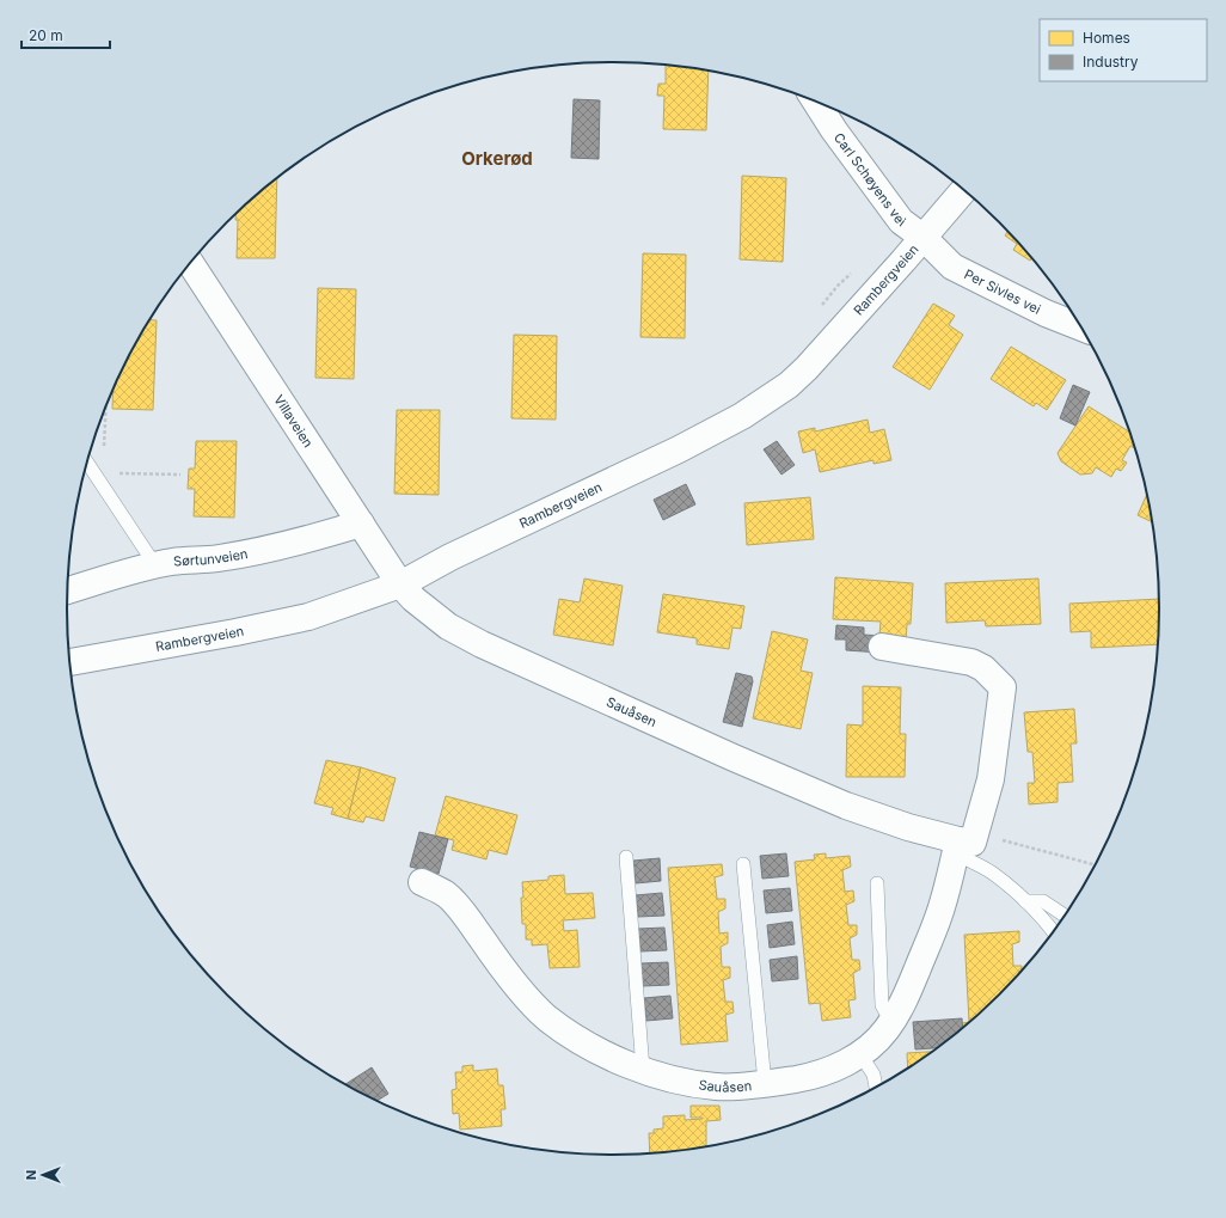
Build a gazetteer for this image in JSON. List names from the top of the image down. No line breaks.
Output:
{"streets":{"street":["Carl Schøyens vei","Rambergveien","Per Sivles vei","Villaveien","Sørtunveien","Sauåsen"]},"crossings":[["Carl Schøyens vei","Rambergveien"],["Carl Schøyens vei","Per Sivles vei"],["Rambergveien","Per Sivles vei"],["Rambergveien","Villaveien"],["Rambergveien","Sauåsen"],["Villaveien","Sørtunveien"],["Villaveien","Sauåsen"]],"districts":["Orkerød"],"legend":["Homes","Industry"],"scale_bar":"20 m","north":"left"}
